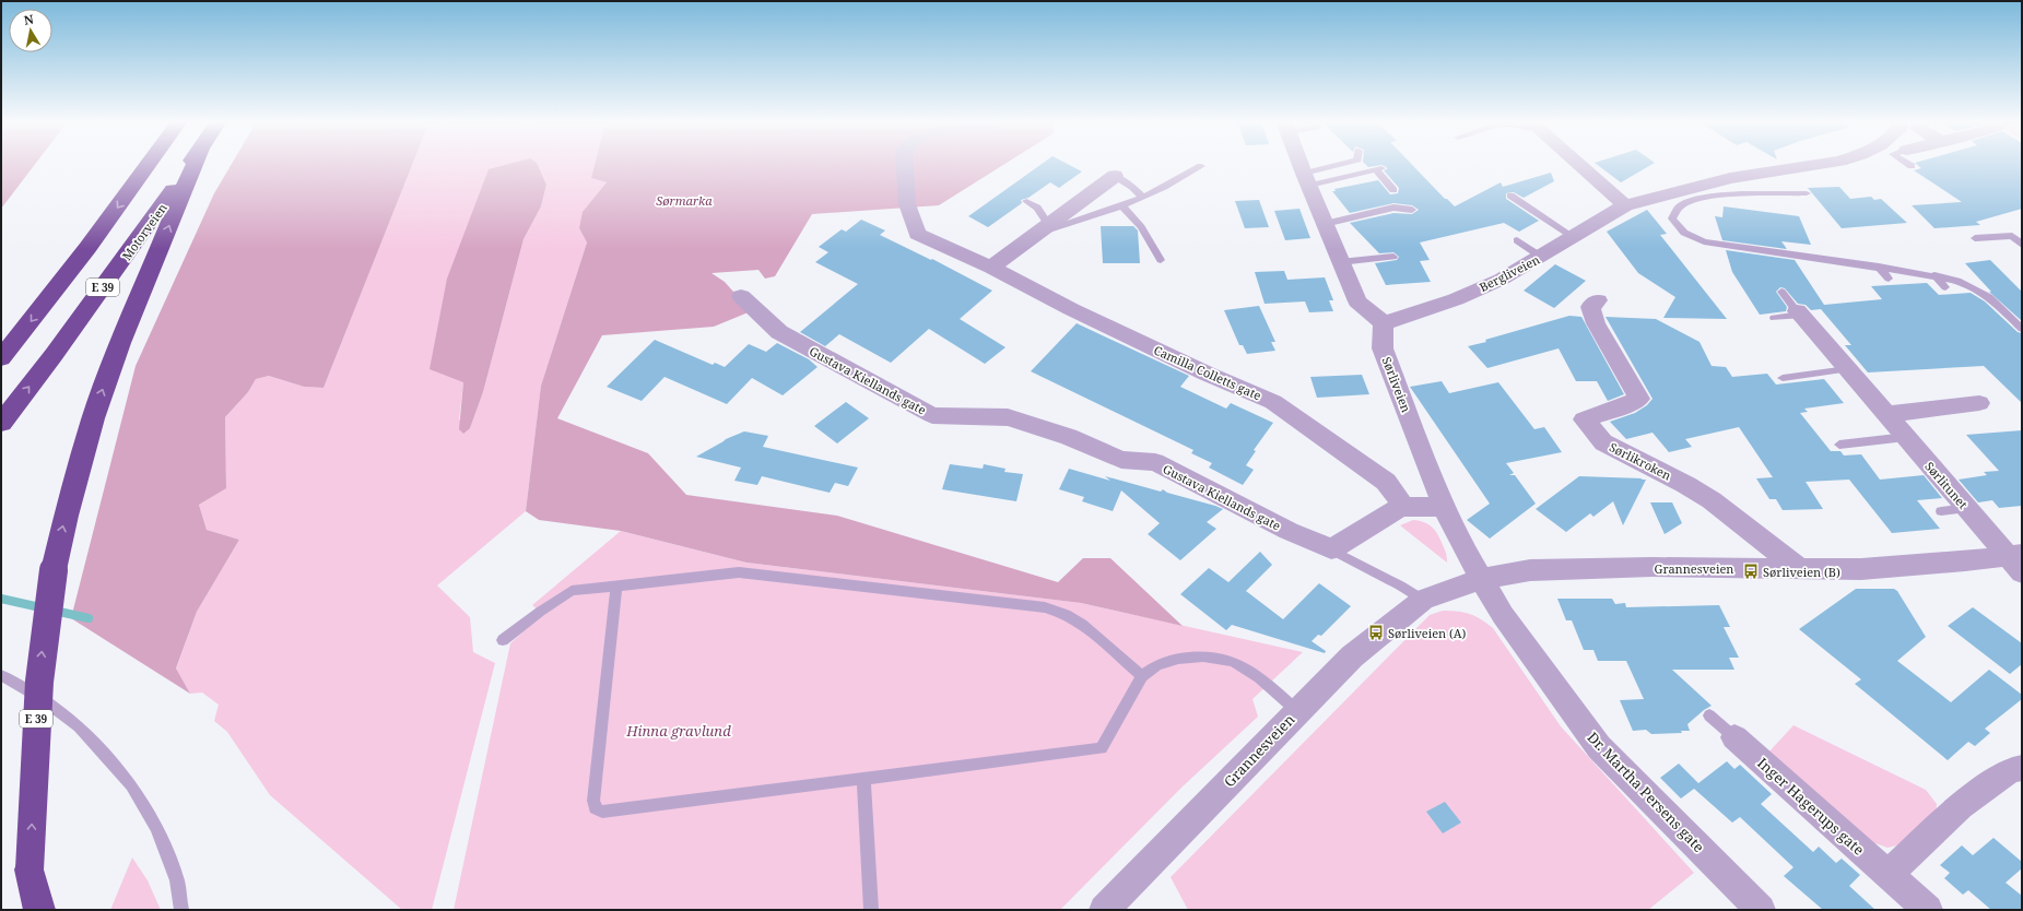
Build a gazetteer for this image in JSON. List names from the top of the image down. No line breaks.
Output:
{"streets":{"highway":["Motorveien","E 39"],"street":["Bergliveien","Camilla Colletts gate","Gustava Kiellands gate","Sørliveien","Sørlikroken","Sørlitunet","Grannesveien","Dr. Martha Persens gate","Inger Hagerups gate"]},"crossings":[["Bergliveien","Sørliveien"],["Sørliveien","Grannesveien"],["Sørliveien","Dr. Martha Persens gate"],["Sørlikroken","Grannesveien"],["Sørlitunet","Grannesveien"],["Grannesveien","Dr. Martha Persens gate"]],"parks":["Sørmarka","Hinna gravlund"],"places":{"bus stop":["Sørliveien (B)","Sørliveien (A)"]},"north":"top"}
